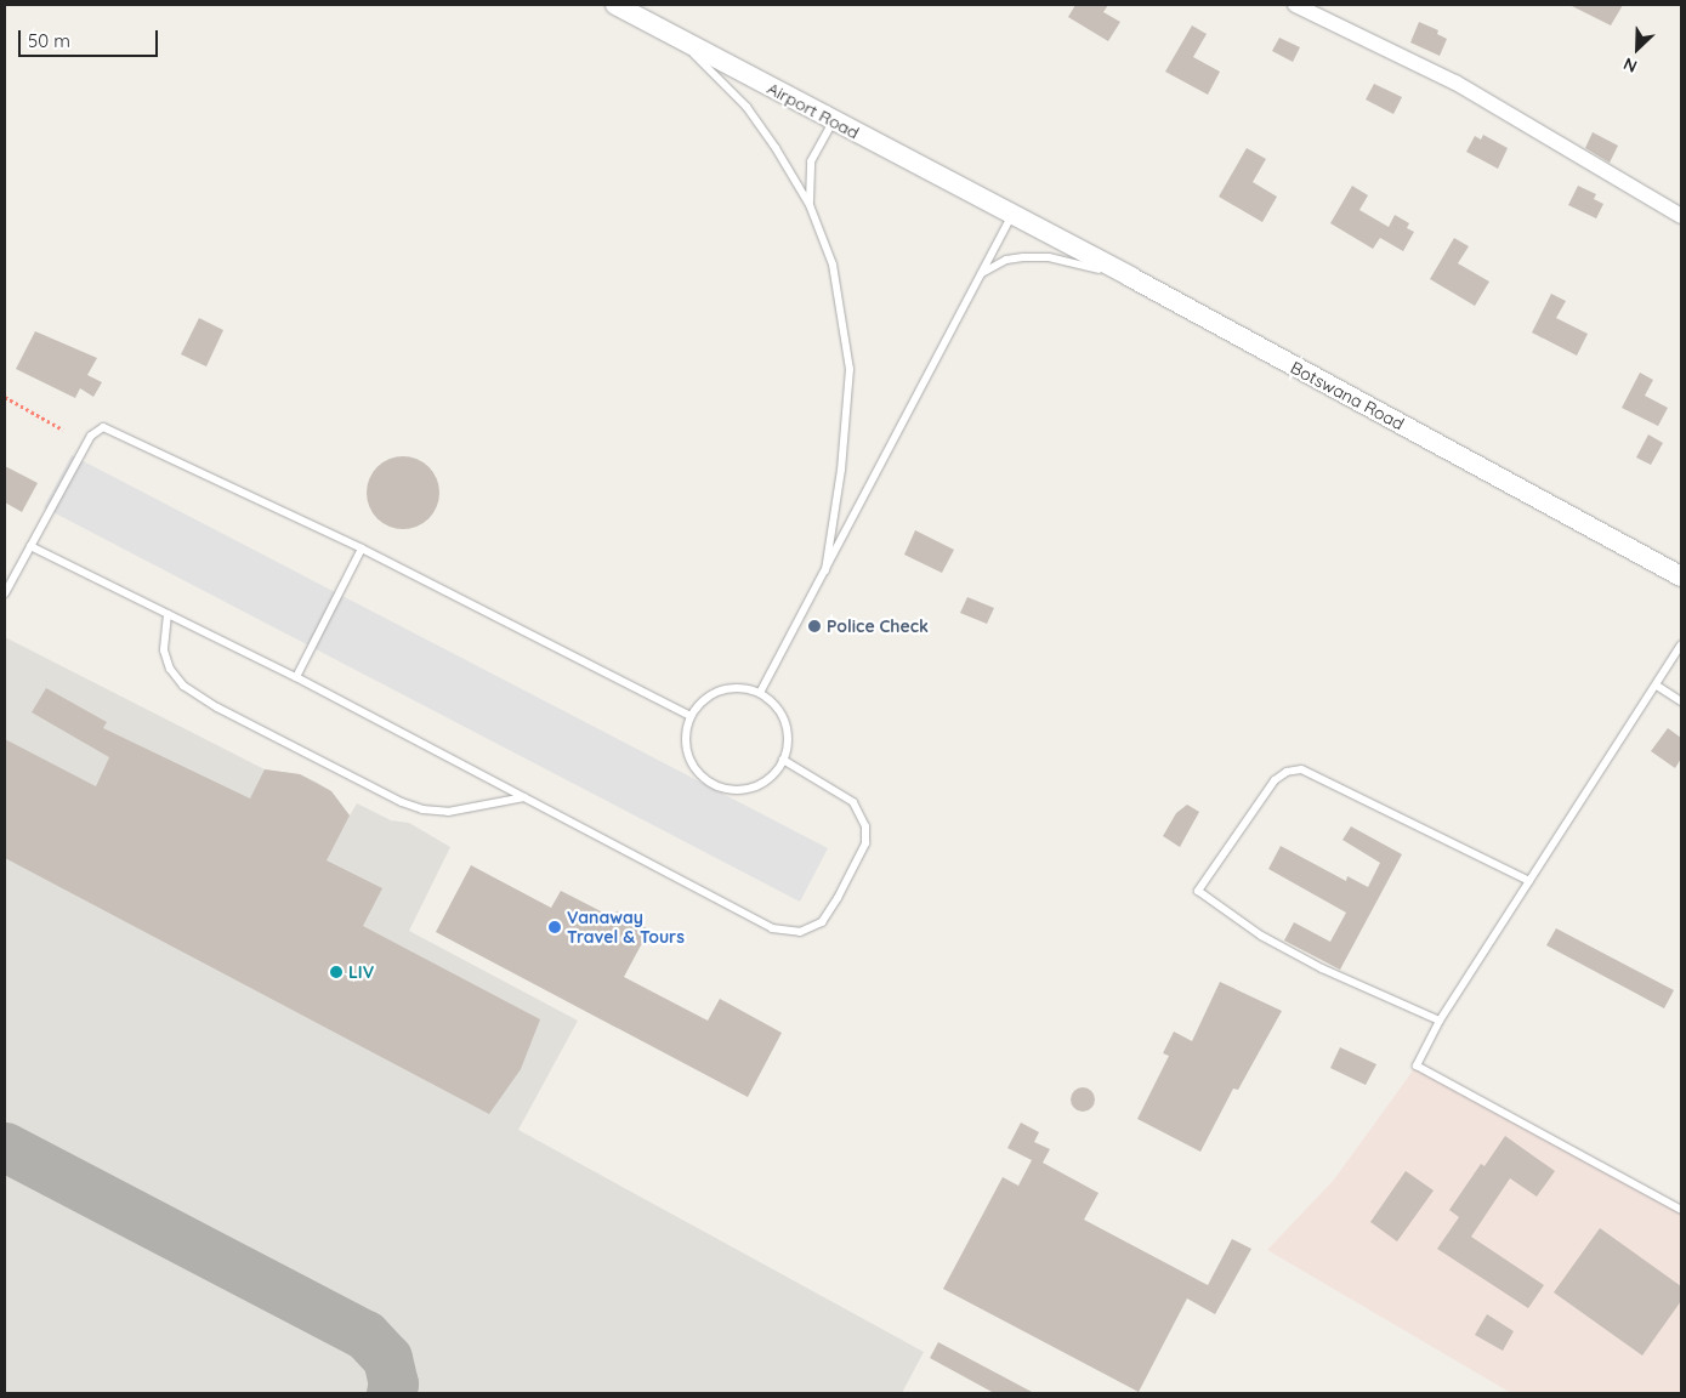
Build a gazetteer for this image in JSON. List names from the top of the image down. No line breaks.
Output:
{"streets":{"street":["Airport Road","Botswana Road"]},"crossings":[["Airport Road","Botswana Road"]],"places":["Police Check","Vanaway Travel & Tours","LIV"],"scale_bar":"50 m","north":"bottom left"}
